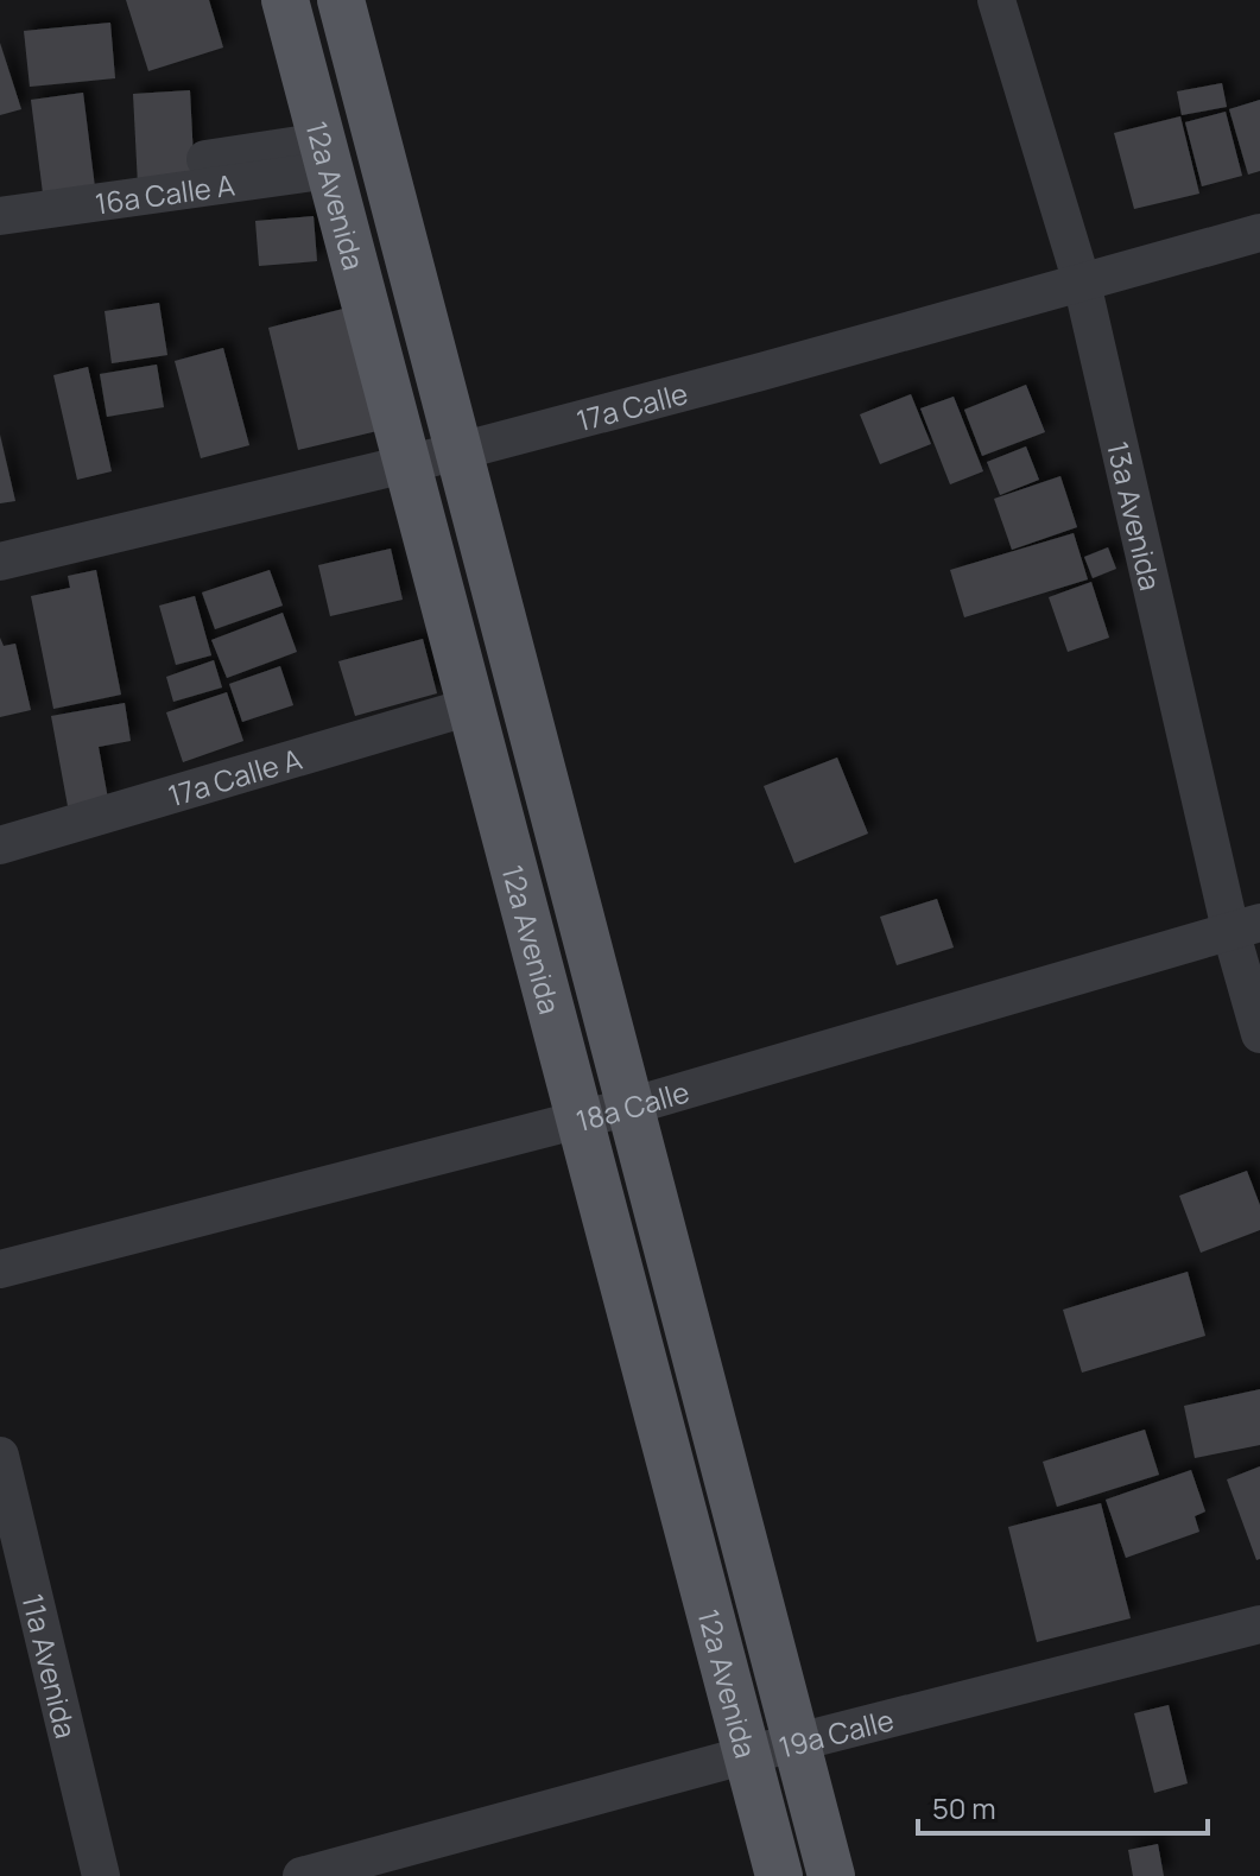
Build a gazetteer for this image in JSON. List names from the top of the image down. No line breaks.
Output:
{"streets":{"main road":["12a Avenida"],"street":["16a Calle A","17a Calle","13a Avenida","17a Calle A","18a Calle","11a Avenida","19a Calle"]},"crossings":[["16a Calle A","12a Avenida"],["12a Avenida","17a Calle"],["12a Avenida","17a Calle A"],["12a Avenida","18a Calle"],["12a Avenida","19a Calle"],["17a Calle","13a Avenida"],["13a Avenida","18a Calle"]],"scale_bar":"50 m"}
